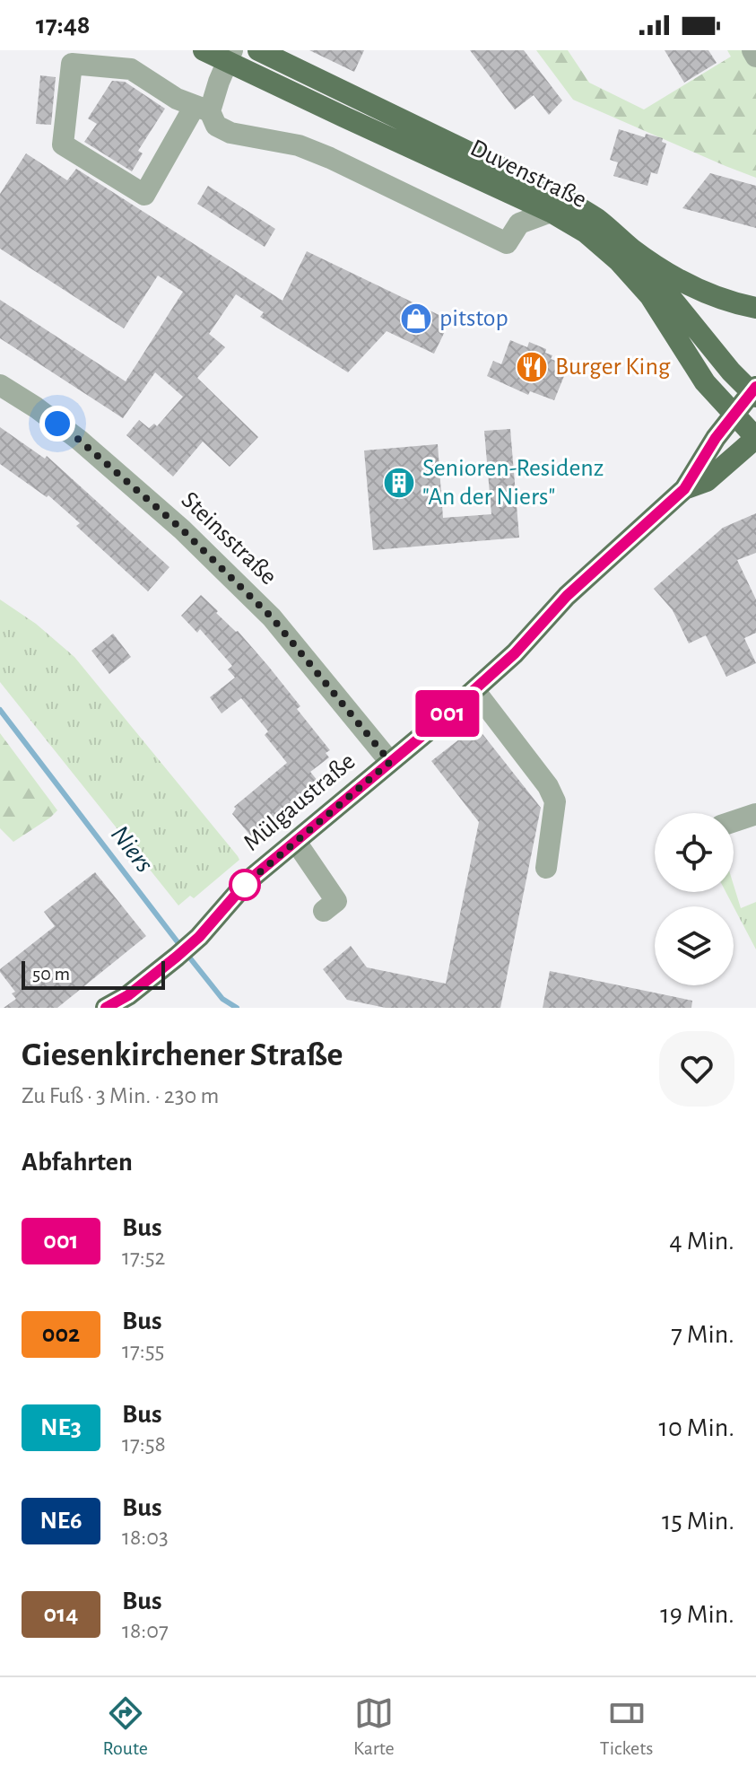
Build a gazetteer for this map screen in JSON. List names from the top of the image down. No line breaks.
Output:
{"streets":{"main road":["Duvenstraße","Mülgaustraße"],"street":["Steinsstraße"]},"crossings":[["Duvenstraße","Mülgaustraße"],["Steinsstraße","Mülgaustraße"]],"water":["Niers"],"places":{"shop":["pitstop"],"restaurant":["Burger King"],"building":["Senioren-Residenz \"An der Niers\""]},"lines":["bus line 001"],"scale_bar":"50 m","page":{"status":"17:48","on_map":"001","scale":"50 m","heading":[["Giesenkirchener Straße","Zu Fuß · 3 Min. · 230 m"],"Abfahrten"],"list":[{"mark":"001","name":"Bus","note":"17:52","value":"4 Min."},{"mark":"002","name":"Bus","note":"17:55","value":"7 Min."},{"mark":"NE3","name":"Bus","note":"17:58","value":"10 Min."},{"mark":"NE6","name":"Bus","note":"18:03","value":"15 Min."},{"mark":"014","name":"Bus","note":"18:07","value":"19 Min."}],"tabs":["Route","Karte","Tickets"]}}
